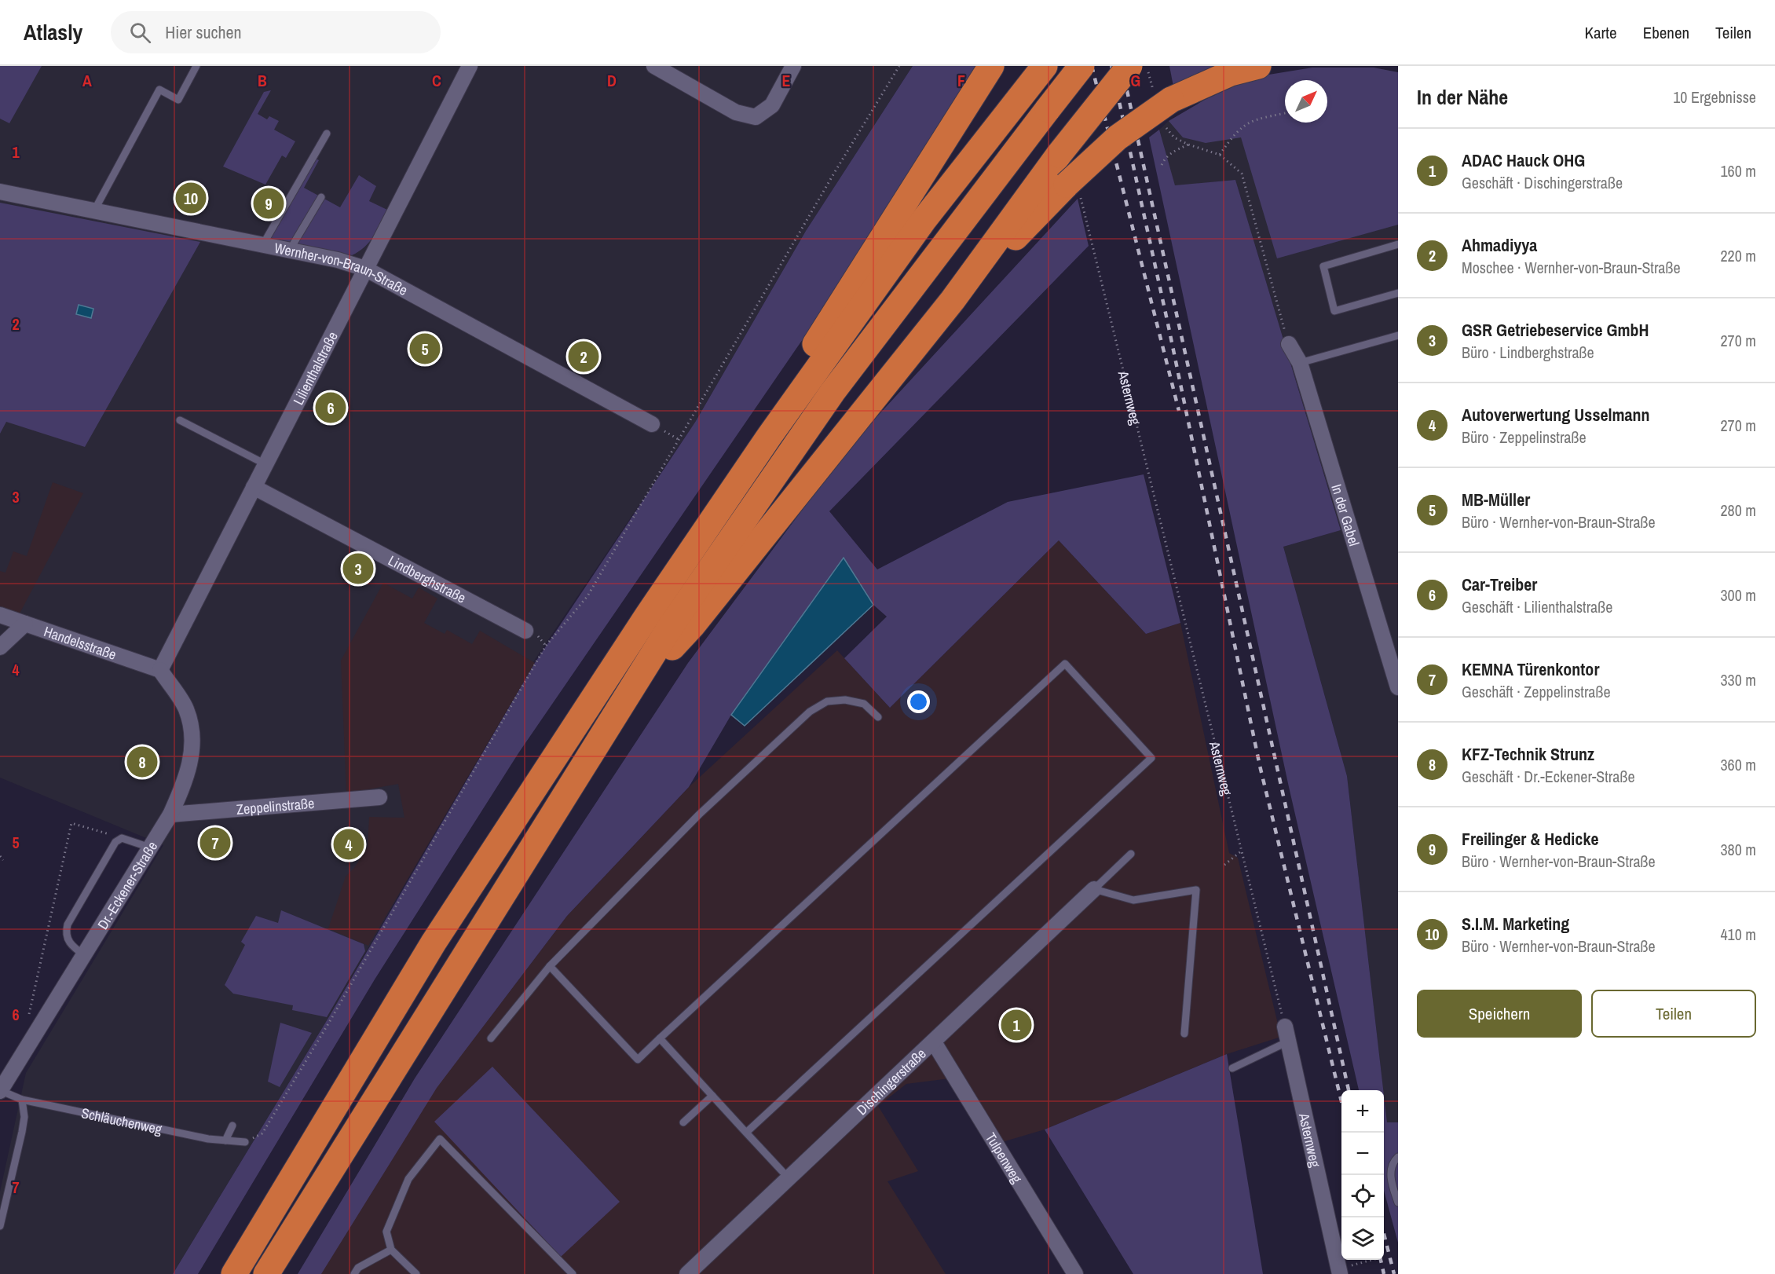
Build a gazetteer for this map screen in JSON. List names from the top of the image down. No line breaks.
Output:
{"streets":{"street":["Wernher-von-Braun-Straße","Lilienthalstraße","Asternweg","In der Gabel","Lindberghstraße","Handelsstraße","Zeppelinstraße","Dr.-Eckener-Straße","Dischingerstraße","Tulpenweg"],"lane":["Schläuchenweg"]},"crossings":[["Wernher-von-Braun-Straße","Lilienthalstraße"],["Lilienthalstraße","Lindberghstraße"],["Lilienthalstraße","Handelsstraße"],["Lilienthalstraße","Dr.-Eckener-Straße"],["Handelsstraße","Dr.-Eckener-Straße"],["Zeppelinstraße","Dr.-Eckener-Straße"],["Dr.-Eckener-Straße","Schläuchenweg"],["Dischingerstraße","Tulpenweg"]],"north":"top right","page":{"header":"Atlasly","search":"Hier suchen","nav":["Karte","Ebenen","Teilen"],"heading":["In der Nähe","10 Ergebnisse"],"list":[{"mark":"1","name":"ADAC Hauck OHG","note":"Geschäft · Dischingerstraße","value":"160 m"},{"mark":"2","name":"Ahmadiyya","note":"Moschee · Wernher-von-Braun-Straße","value":"220 m"},{"mark":"3","name":"GSR Getriebeservice GmbH","note":"Büro · Lindberghstraße","value":"270 m"},{"mark":"4","name":"Autoverwertung Usselmann","note":"Büro · Zeppelinstraße","value":"270 m"},{"mark":"5","name":"MB-Müller","note":"Büro · Wernher-von-Braun-Straße","value":"280 m"},{"mark":"6","name":"Car-Treiber","note":"Geschäft · Lilienthalstraße","value":"300 m"},{"mark":"7","name":"KEMNA Türenkontor","note":"Geschäft · Zeppelinstraße","value":"330 m"},{"mark":"8","name":"KFZ-Technik Strunz","note":"Geschäft · Dr.-Eckener-Straße","value":"360 m"},{"mark":"9","name":"Freilinger & Hedicke","note":"Büro · Wernher-von-Braun-Straße","value":"380 m"},{"mark":"10","name":"S.I.M. Marketing","note":"Büro · Wernher-von-Braun-Straße","value":"410 m"}],"pins":["10","9","5","2","6","3","8","7","4","1"],"buttons":["Speichern","Teilen"],"map_buttons":["+","−"]},"grid":{"columns":["A","B","C","D","E","F","G"],"rows":["1","2","3","4","5","6","7"]}}
